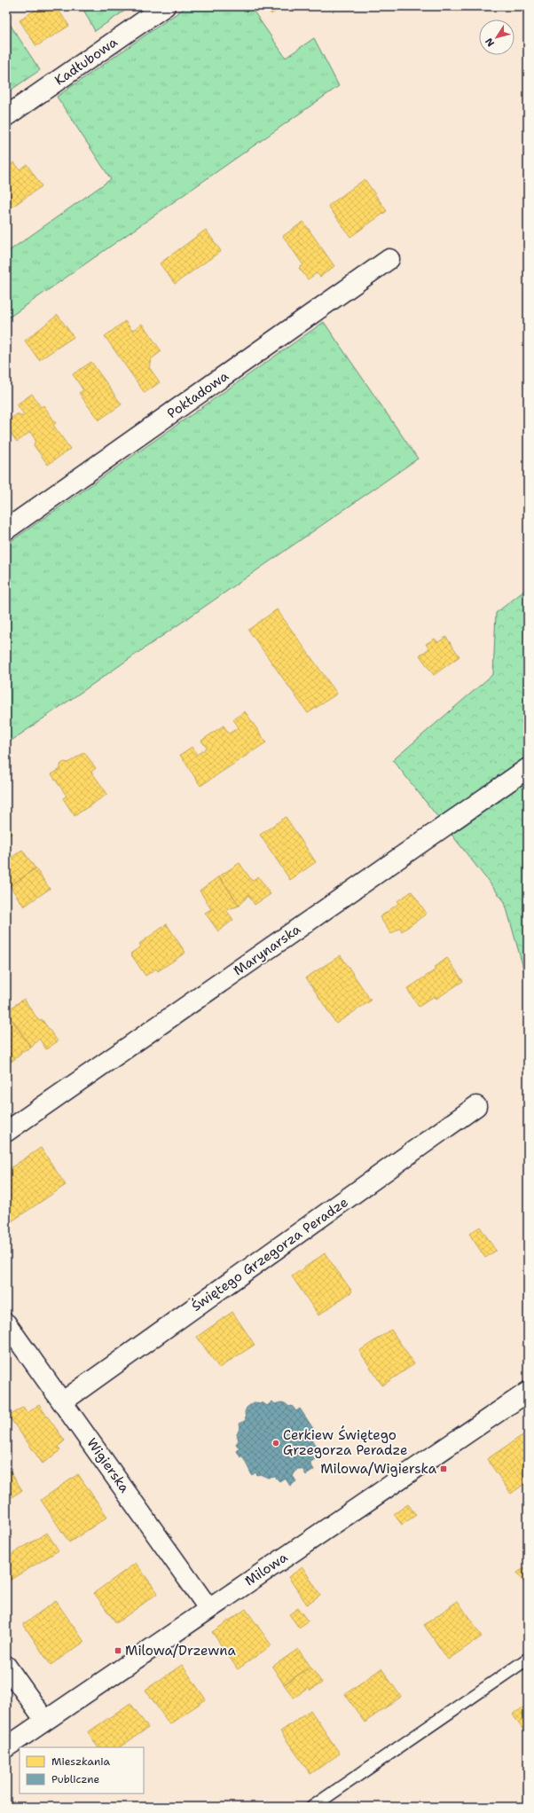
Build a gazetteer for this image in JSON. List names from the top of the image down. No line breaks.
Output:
{"streets":{"street":["Kadłubowa","Pokładowa","Marynarska","Świętego Grzegorza Peradze","Wigierska","Milowa"]},"crossings":[["Świętego Grzegorza Peradze","Wigierska"],["Wigierska","Milowa"]],"places":{"other":["Cerkiew Świętego Grzegorza Peradze"],"transit":["Milowa/Wigierska","Milowa/Drzewna"]},"legend":["Mieszkania","Publiczne"],"north":"bottom left"}
